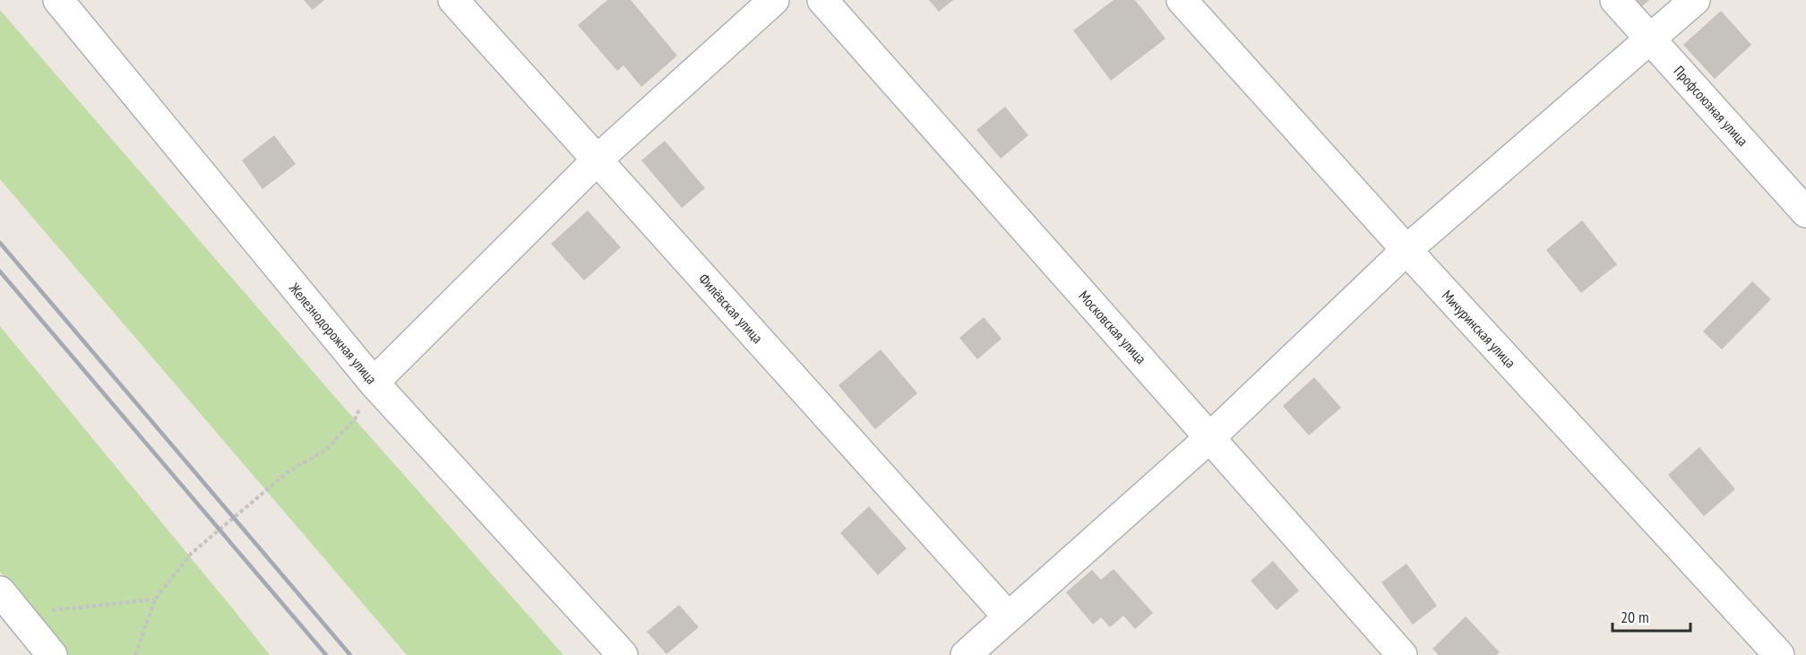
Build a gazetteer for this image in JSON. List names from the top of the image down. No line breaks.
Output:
{"streets":{"street":["Профсоюзная улица","Филёвская улица","Московская улица","Мичуринская улица","Железнодорожная улица"]},"scale_bar":"20 m"}
